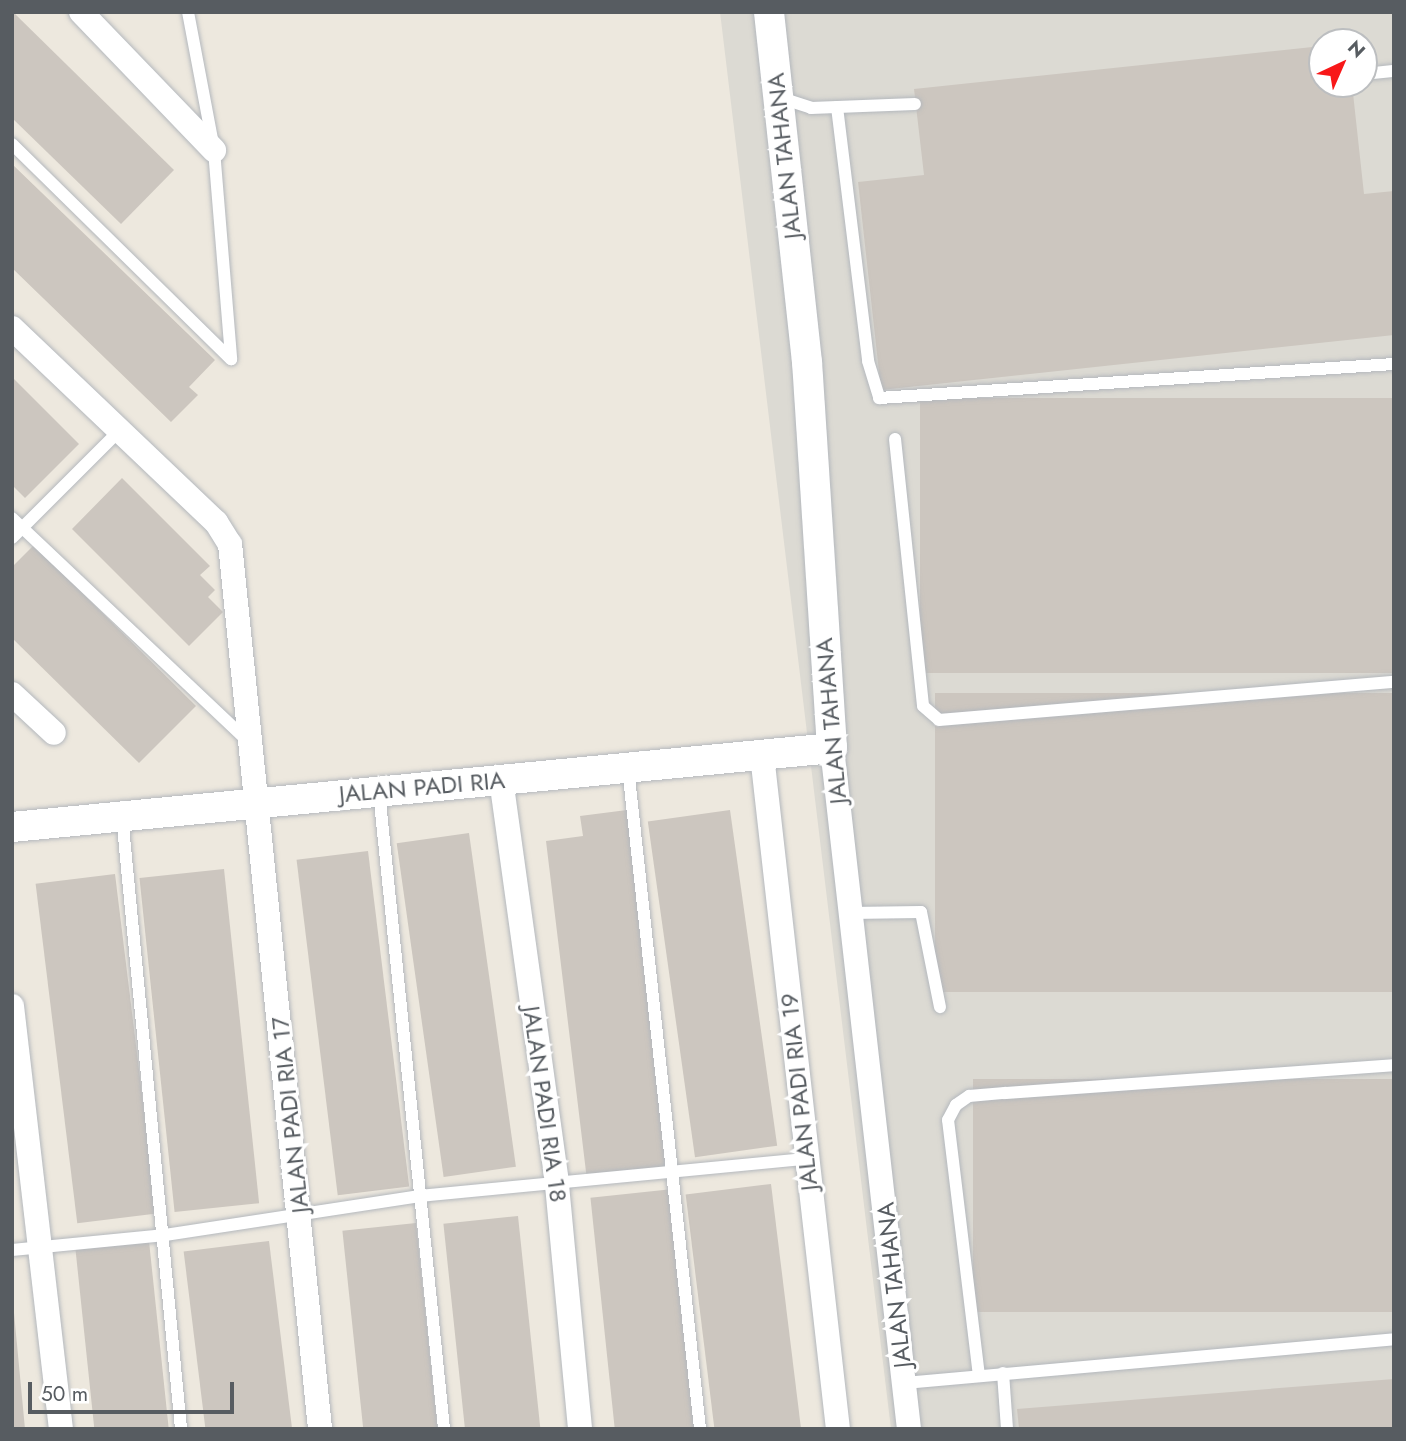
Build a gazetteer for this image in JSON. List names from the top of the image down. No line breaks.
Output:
{"streets":{"street":["JALAN TAHANA","JALAN PADI RIA","JALAN PADI RIA 19","JALAN PADI RIA 18","JALAN PADI RIA 17"]},"crossings":[["JALAN TAHANA","JALAN PADI RIA"],["JALAN PADI RIA","JALAN PADI RIA 19"],["JALAN PADI RIA","JALAN PADI RIA 18"],["JALAN PADI RIA","JALAN PADI RIA 17"]],"scale_bar":"50 m","north":"top right"}
